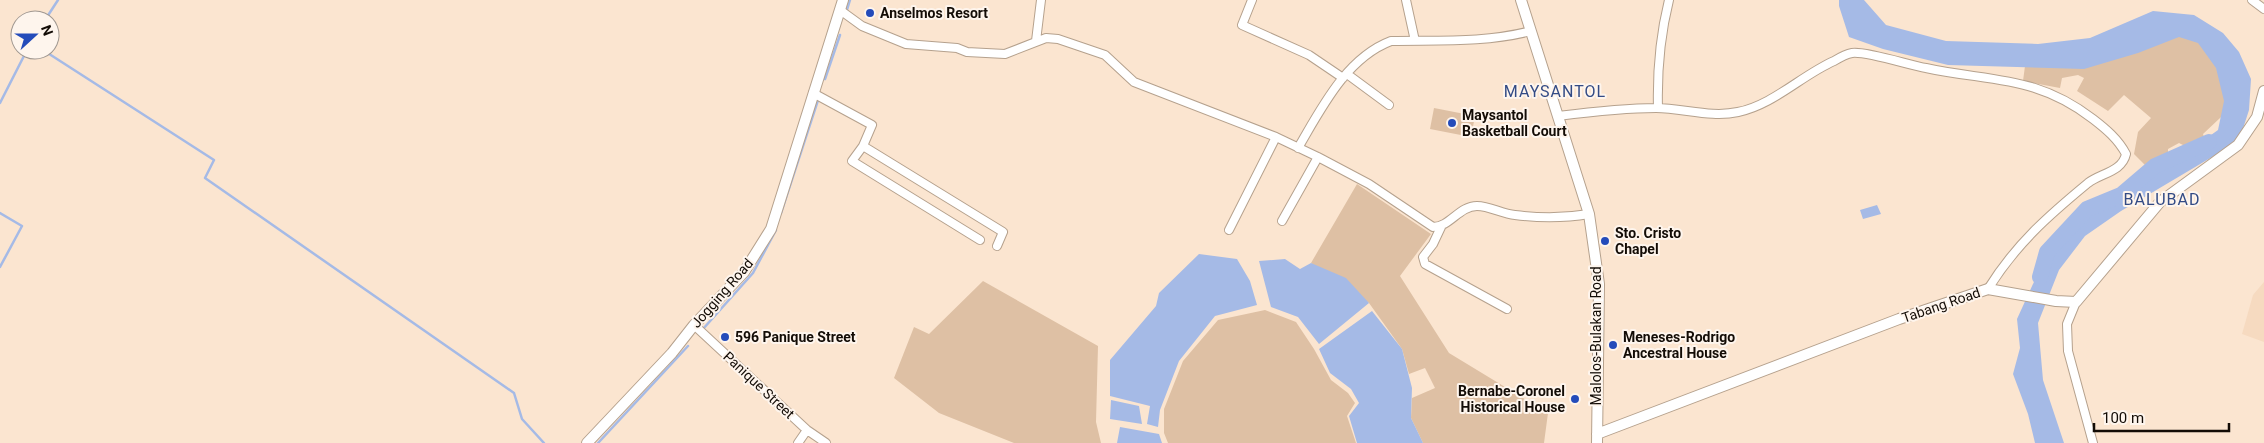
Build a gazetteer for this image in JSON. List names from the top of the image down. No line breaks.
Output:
{"streets":{"main road":["Jogging Road","Tabang Road","Malolos-Bulakan Road"],"street":["Panique Street"]},"crossings":[["Jogging Road","Panique Street"],["Tabang Road","Malolos-Bulakan Road"]],"districts":["MAYSANTOL","BALUBAD"],"places":["Anselmos Resort","Maysantol Basketball Court","Sto. Cristo Chapel","596 Panique Street","Meneses-Rodrigo Ancestral House","Bernabe-Coronel Historical House"],"scale_bar":"100 m","north":"right"}
